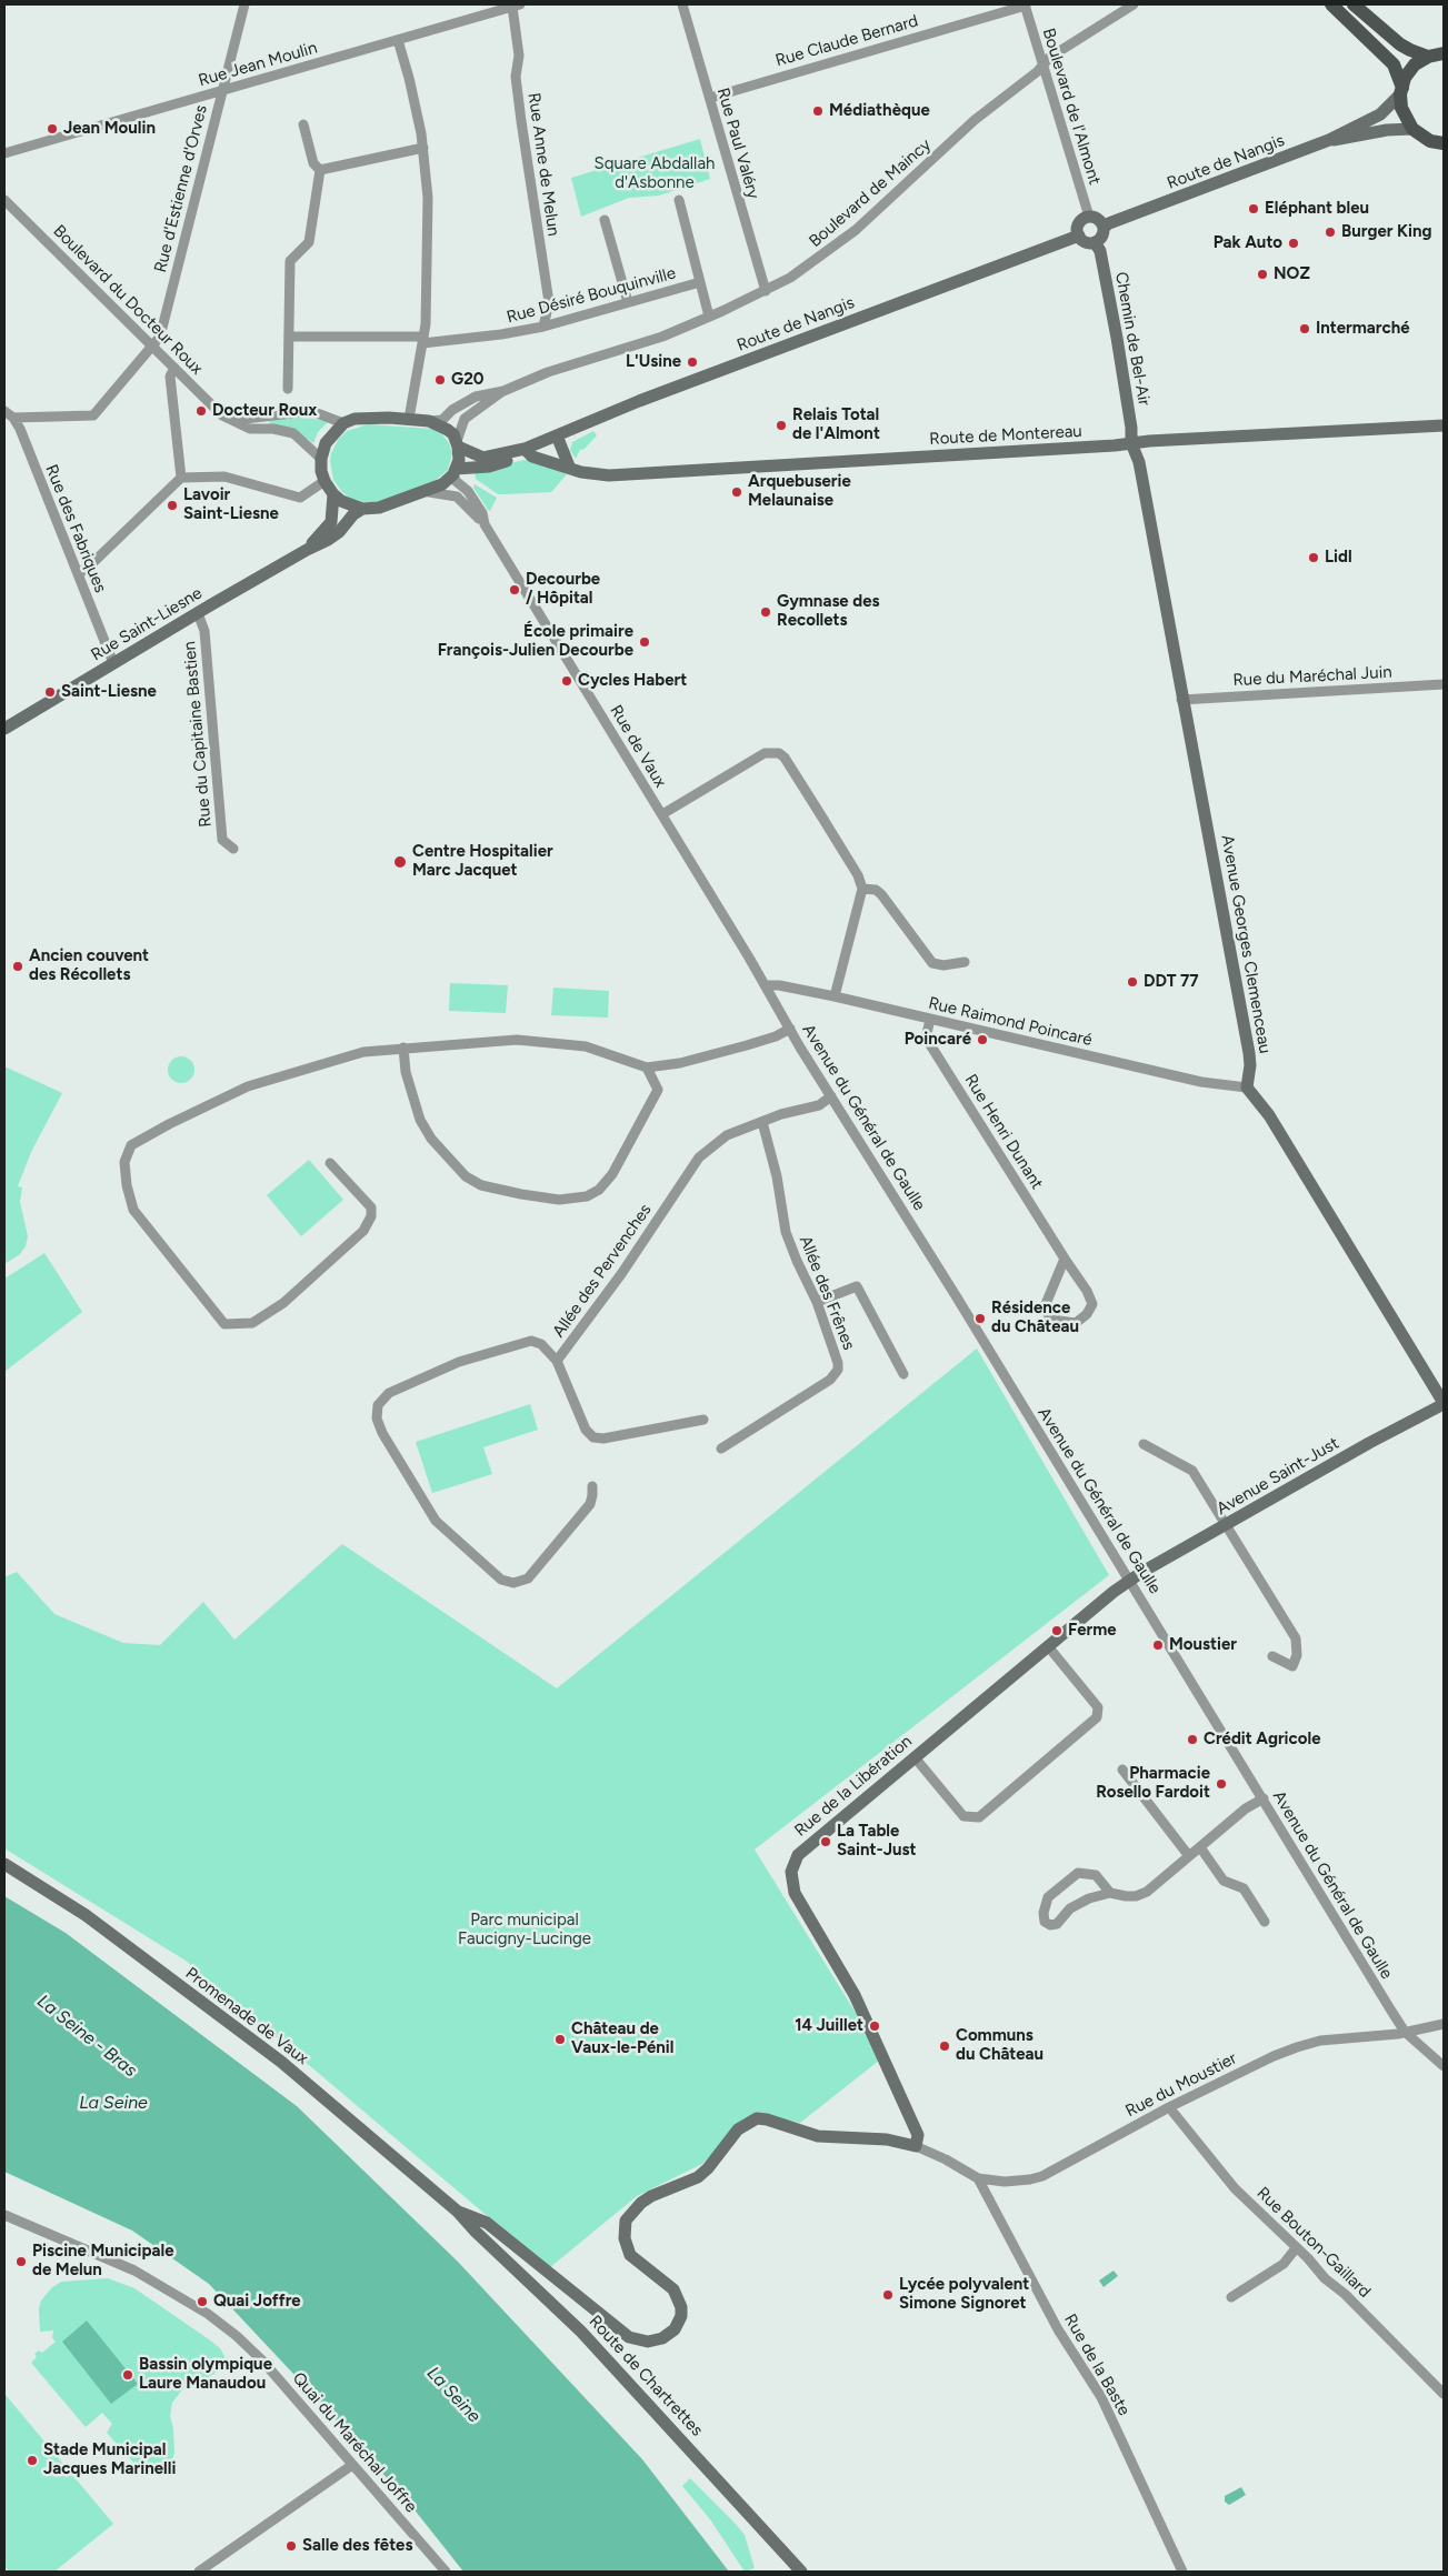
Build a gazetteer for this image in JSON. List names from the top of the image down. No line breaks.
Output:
{"streets":{"main road":["Route de Nangis","Chemin de Bel-Air","Route de Montereau","Rue Saint-Liesne","Avenue Georges Clemenceau","Avenue Saint-Just","Rue de la Libération","Promenade de Vaux","Route de Chartrettes"],"street":["Rue Claude Bernard","Rue Jean Moulin","Boulevard de l'Almont","Rue Paul Valéry","Rue Anne de Melun","Rue d'Estienne d'Orves","Boulevard de Maincy","Rue Désiré Bouquinville","Boulevard du Docteur Roux","Rue des Fabriques","Rue du Maréchal Juin","Rue du Capitaine Bastien","Rue de Vaux","Rue Raimond Poincaré","Avenue du Général de Gaulle","Rue Henri Dunant","Allée des Pervenches","Allée des Frênes","Rue du Moustier","Rue Bouton-Gaillard","Rue de la Baste","Quai du Maréchal Joffre"]},"crossings":[["Rue Claude Bernard","Boulevard de l'Almont"],["Rue Claude Bernard","Rue Paul Valéry"],["Rue Jean Moulin","Rue Anne de Melun"],["Rue Jean Moulin","Rue d'Estienne d'Orves"],["Boulevard de l'Almont","Route de Nangis"],["Boulevard de l'Almont","Boulevard de Maincy"],["Boulevard de l'Almont","Chemin de Bel-Air"],["Rue Paul Valéry","Boulevard de Maincy"],["Route de Nangis","Boulevard de Maincy"],["Route de Nangis","Boulevard du Docteur Roux"],["Route de Nangis","Chemin de Bel-Air"],["Route de Nangis","Route de Montereau"],["Route de Nangis","Rue Saint-Liesne"],["Route de Nangis","Rue de Vaux"],["Rue Anne de Melun","Rue Désiré Bouquinville"],["Rue d'Estienne d'Orves","Boulevard du Docteur Roux"],["Rue d'Estienne d'Orves","Rue des Fabriques"],["Boulevard de Maincy","Boulevard du Docteur Roux"],["Boulevard de Maincy","Rue Saint-Liesne"],["Boulevard de Maincy","Rue de Vaux"],["Boulevard du Docteur Roux","Rue Saint-Liesne"],["Boulevard du Docteur Roux","Rue de Vaux"],["Chemin de Bel-Air","Route de Montereau"],["Chemin de Bel-Air","Avenue Georges Clemenceau"],["Route de Montereau","Avenue Georges Clemenceau"],["Rue des Fabriques","Rue Saint-Liesne"],["Rue Saint-Liesne","Rue du Capitaine Bastien"],["Rue Saint-Liesne","Rue de Vaux"],["Rue du Maréchal Juin","Avenue Georges Clemenceau"],["Rue de Vaux","Rue Raimond Poincaré"],["Rue de Vaux","Avenue du Général de Gaulle"],["Avenue Georges Clemenceau","Rue Raimond Poincaré"],["Rue Raimond Poincaré","Avenue du Général de Gaulle"],["Rue Raimond Poincaré","Rue Henri Dunant"],["Avenue du Général de Gaulle","Allée des Pervenches"],["Avenue du Général de Gaulle","Avenue Saint-Just"],["Avenue du Général de Gaulle","Rue de la Libération"],["Avenue du Général de Gaulle","Rue du Moustier"],["Allée des Pervenches","Allée des Frênes"],["Avenue Saint-Just","Rue de la Libération"],["Promenade de Vaux","Route de Chartrettes"],["Rue du Moustier","Rue Bouton-Gaillard"],["Rue du Moustier","Rue de la Baste"]],"water":["La Seine - Bras","La Seine"],"parks":["Square Abdallah d'Asbonne","Parc municipal Faucigny-Lucinge"],"places":["Médiathèque","Jean Moulin","Eléphant bleu","Burger King","Pak Auto","NOZ","Intermarché","L'Usine","G20","Docteur Roux","Relais Total de l'Almont","Arquebuserie Melaunaise","Lavoir Saint-Liesne","Lidl","Decourbe / Hôpital","Gymnase des Recollets","École primaire François-Julien Decourbe","Cycles Habert","Saint-Liesne","Centre Hospitalier Marc Jacquet","Ancien couvent des Récollets","DDT 77","Poincaré","Résidence du Château","Ferme","Moustier","Crédit Agricole","Pharmacie Rosello Fardoit","La Table Saint-Just","14 Juillet","Château de Vaux-le-Pénil","Communs du Château","Piscine Municipale de Melun","Lycée polyvalent Simone Signoret","Quai Joffre","Bassin olympique Laure Manaudou","Stade Municipal Jacques Marinelli","Salle des fêtes"]}
